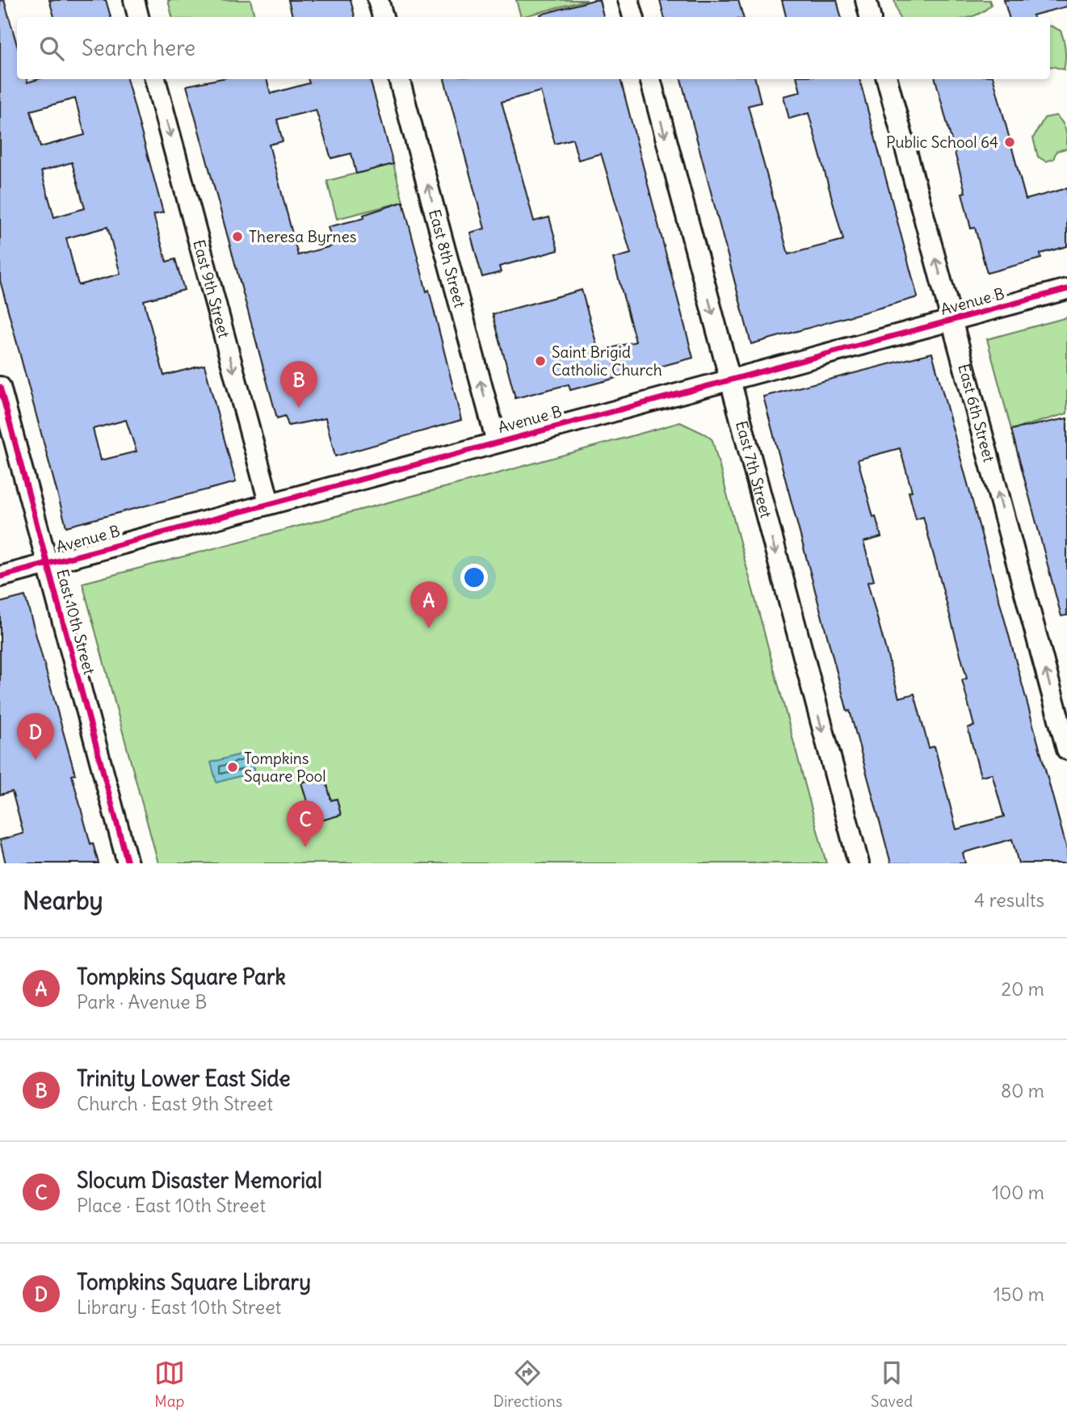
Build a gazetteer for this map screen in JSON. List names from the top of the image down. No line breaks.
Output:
{"streets":{"street":["East 8th Street","East 9th Street","Avenue B","East 6th Street","East 7th Street","East 10th Street"]},"crossings":[["East 8th Street","Avenue B"],["East 9th Street","Avenue B"],["Avenue B","East 6th Street"],["Avenue B","East 7th Street"],["Avenue B","East 10th Street"]],"one_way":["East 8th Street","East 9th Street","East 6th Street","East 7th Street"],"places":["Public School 64","Theresa Byrnes","Saint Brigid Catholic Church","Tompkins Square Pool"],"page":{"search":"Search here","pins":["B","A","D","C"],"heading":["Nearby","4 results"],"list":[{"mark":"A","name":"Tompkins Square Park","note":"Park · Avenue B","value":"20 m"},{"mark":"B","name":"Trinity Lower East Side","note":"Church · East 9th Street","value":"80 m"},{"mark":"C","name":"Slocum Disaster Memorial","note":"Place · East 10th Street","value":"100 m"},{"mark":"D","name":"Tompkins Square Library","note":"Library · East 10th Street","value":"150 m"}],"nav":["Map","Directions","Saved"]}}
